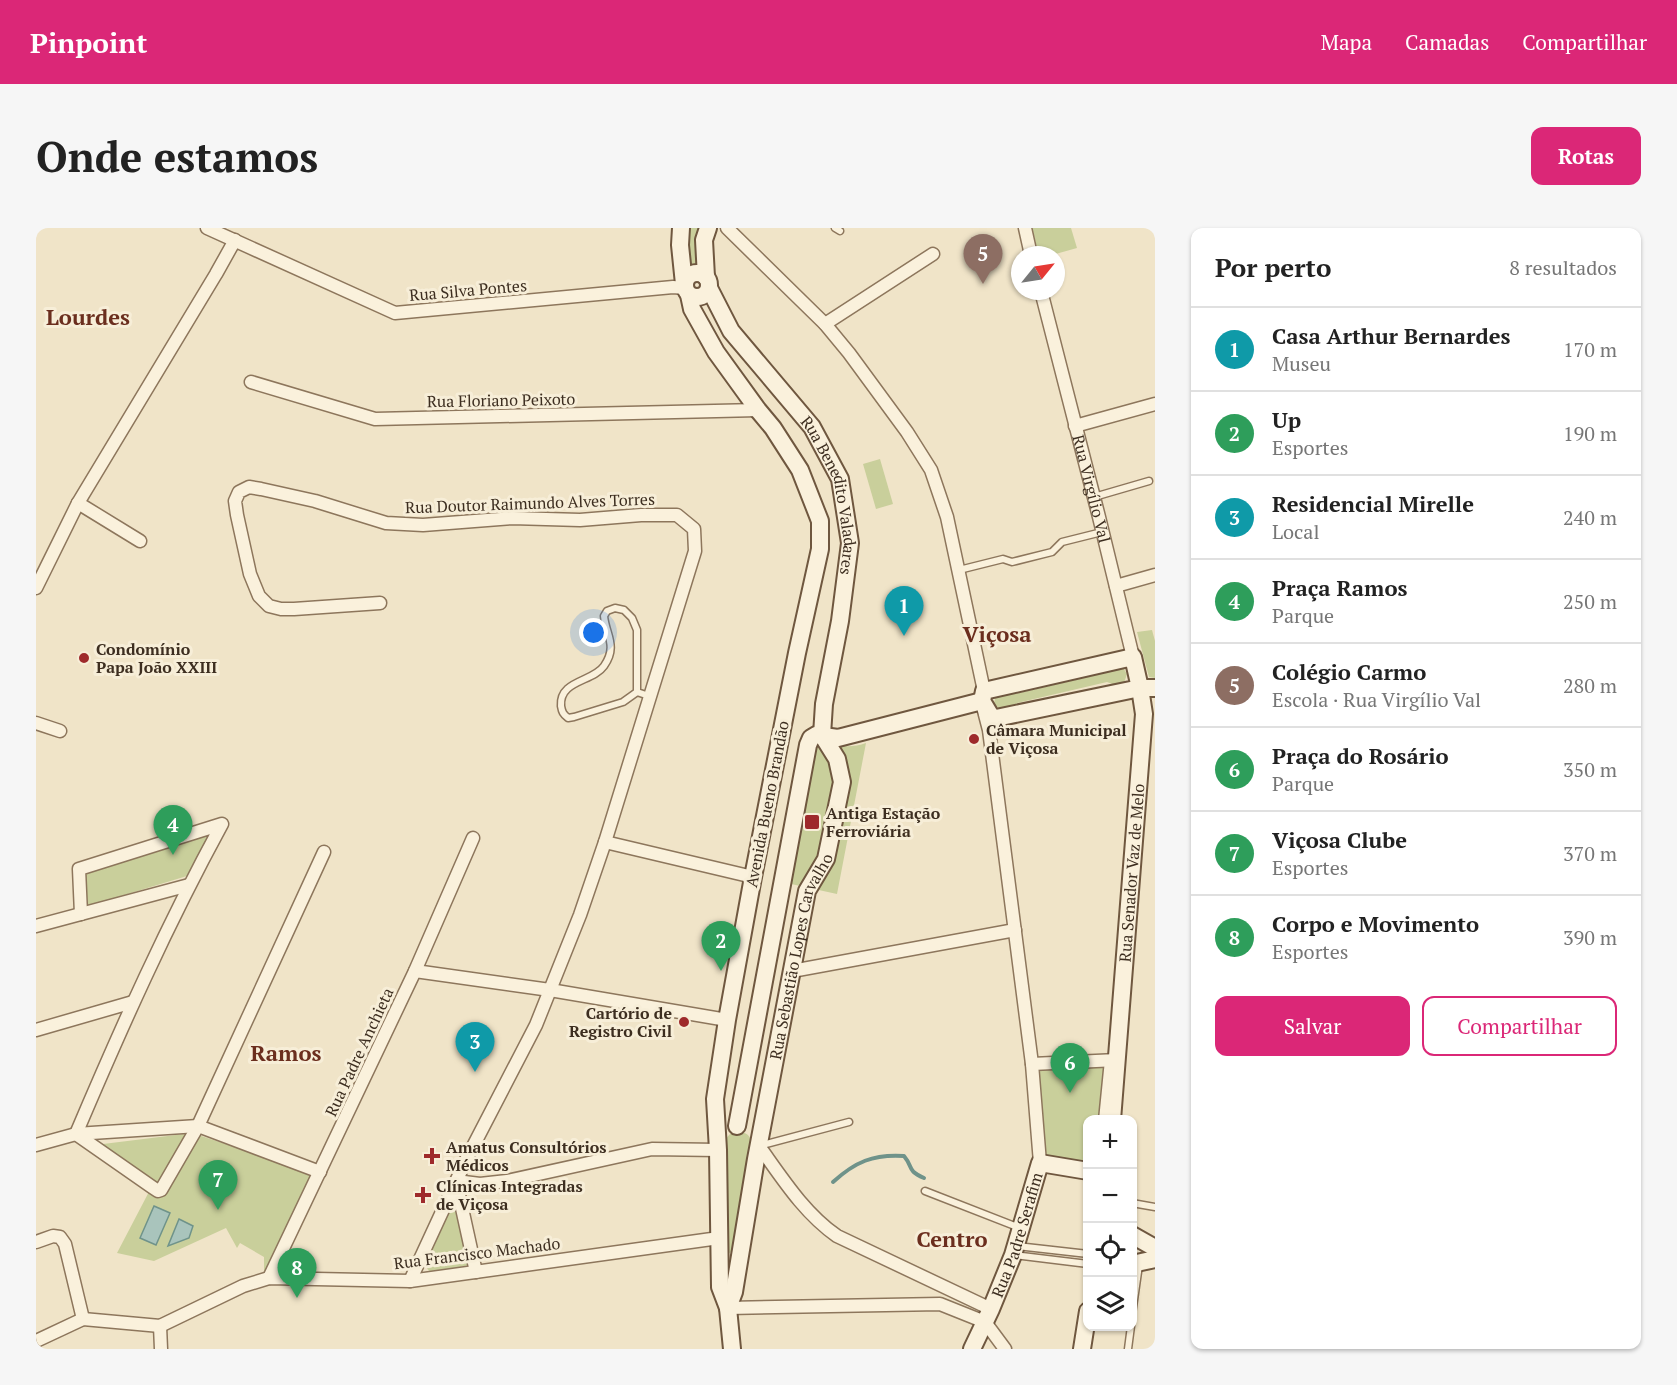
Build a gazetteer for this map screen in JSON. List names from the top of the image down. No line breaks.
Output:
{"streets":{"street":["Rua Silva Pontes","Rua Floriano Peixoto","Rua Virgílio Val","Rua Benedito Valadares","Rua Doutor Raimundo Alves Torres","Avenida Bueno Brandão","Rua Senador Vaz de Melo","Rua Sebastião Lopes Carvalho","Rua Padre Anchieta","Rua Padre Serafim","Rua Francisco Machado"]},"crossings":[["Rua Silva Pontes","Avenida Bueno Brandão"],["Rua Floriano Peixoto","Avenida Bueno Brandão"],["Rua Virgílio Val","Rua Senador Vaz de Melo"],["Rua Benedito Valadares","Rua Sebastião Lopes Carvalho"],["Avenida Bueno Brandão","Rua Sebastião Lopes Carvalho"],["Avenida Bueno Brandão","Rua Francisco Machado"],["Rua Padre Anchieta","Rua Francisco Machado"]],"districts":["Lourdes","Viçosa","Ramos","Centro"],"places":{"other":["Condomínio Papa João XXIII","Câmara Municipal de Viçosa","Cartório de Registro Civil"],"transit":["Antiga Estação Ferroviária"],"health":["Amatus Consultórios Médicos","Clínicas Integradas de Viçosa"]},"north":"top right","page":{"header":"Pinpoint","nav":["Mapa","Camadas","Compartilhar"],"buttons":["Rotas",["Salvar","Compartilhar"]],"title":"Onde estamos","heading":["Por perto","8 resultados"],"pins":["5","1","4","2","3","6","7","8"],"list":[{"mark":"1","name":"Casa Arthur Bernardes","note":"Museu","value":"170 m"},{"mark":"2","name":"Up","note":"Esportes","value":"190 m"},{"mark":"3","name":"Residencial Mirelle","note":"Local","value":"240 m"},{"mark":"4","name":"Praça Ramos","note":"Parque","value":"250 m"},{"mark":"5","name":"Colégio Carmo","note":"Escola · Rua Virgílio Val","value":"280 m"},{"mark":"6","name":"Praça do Rosário","note":"Parque","value":"350 m"},{"mark":"7","name":"Viçosa Clube","note":"Esportes","value":"370 m"},{"mark":"8","name":"Corpo e Movimento","note":"Esportes","value":"390 m"}],"map_buttons":["+","−"]}}
